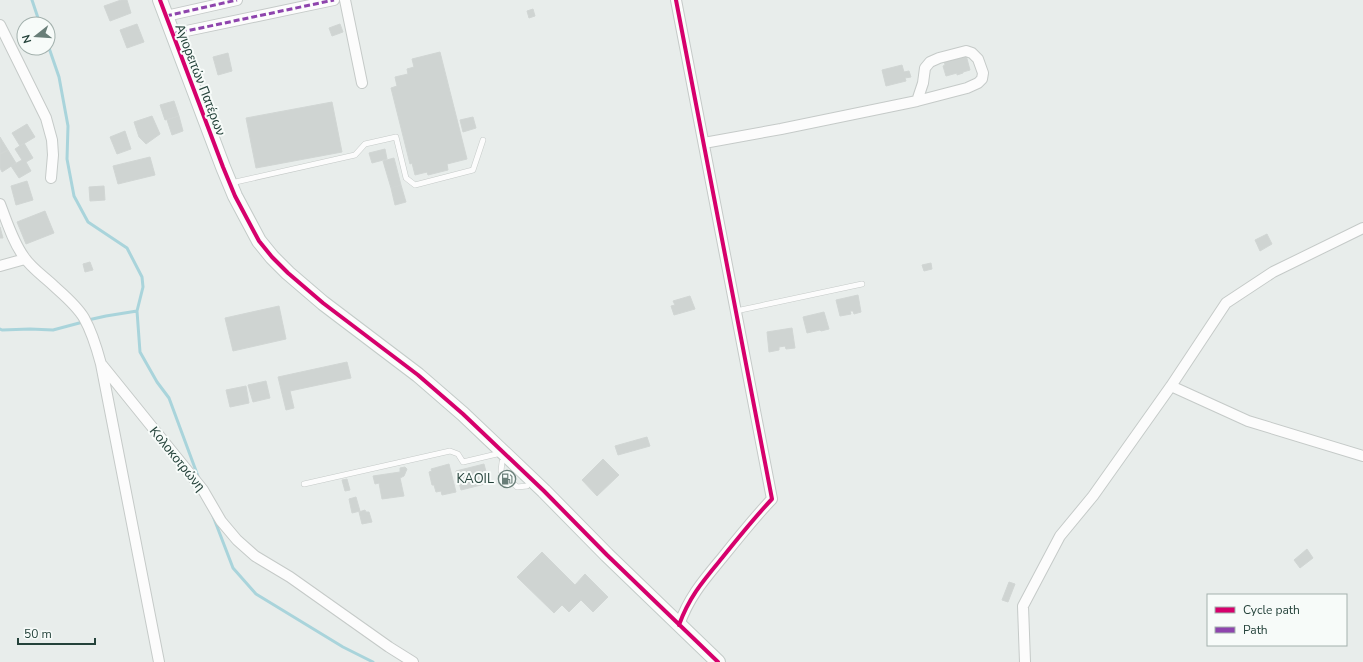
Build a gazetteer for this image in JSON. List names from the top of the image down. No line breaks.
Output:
{"streets":{"street":["Αγιορειτών Πατέρων","Κολοκοτρώνη"]},"places":{"fuel station":["KAOIL"]},"legend":["Cycle path","Path"],"scale_bar":"50 m","north":"left"}
